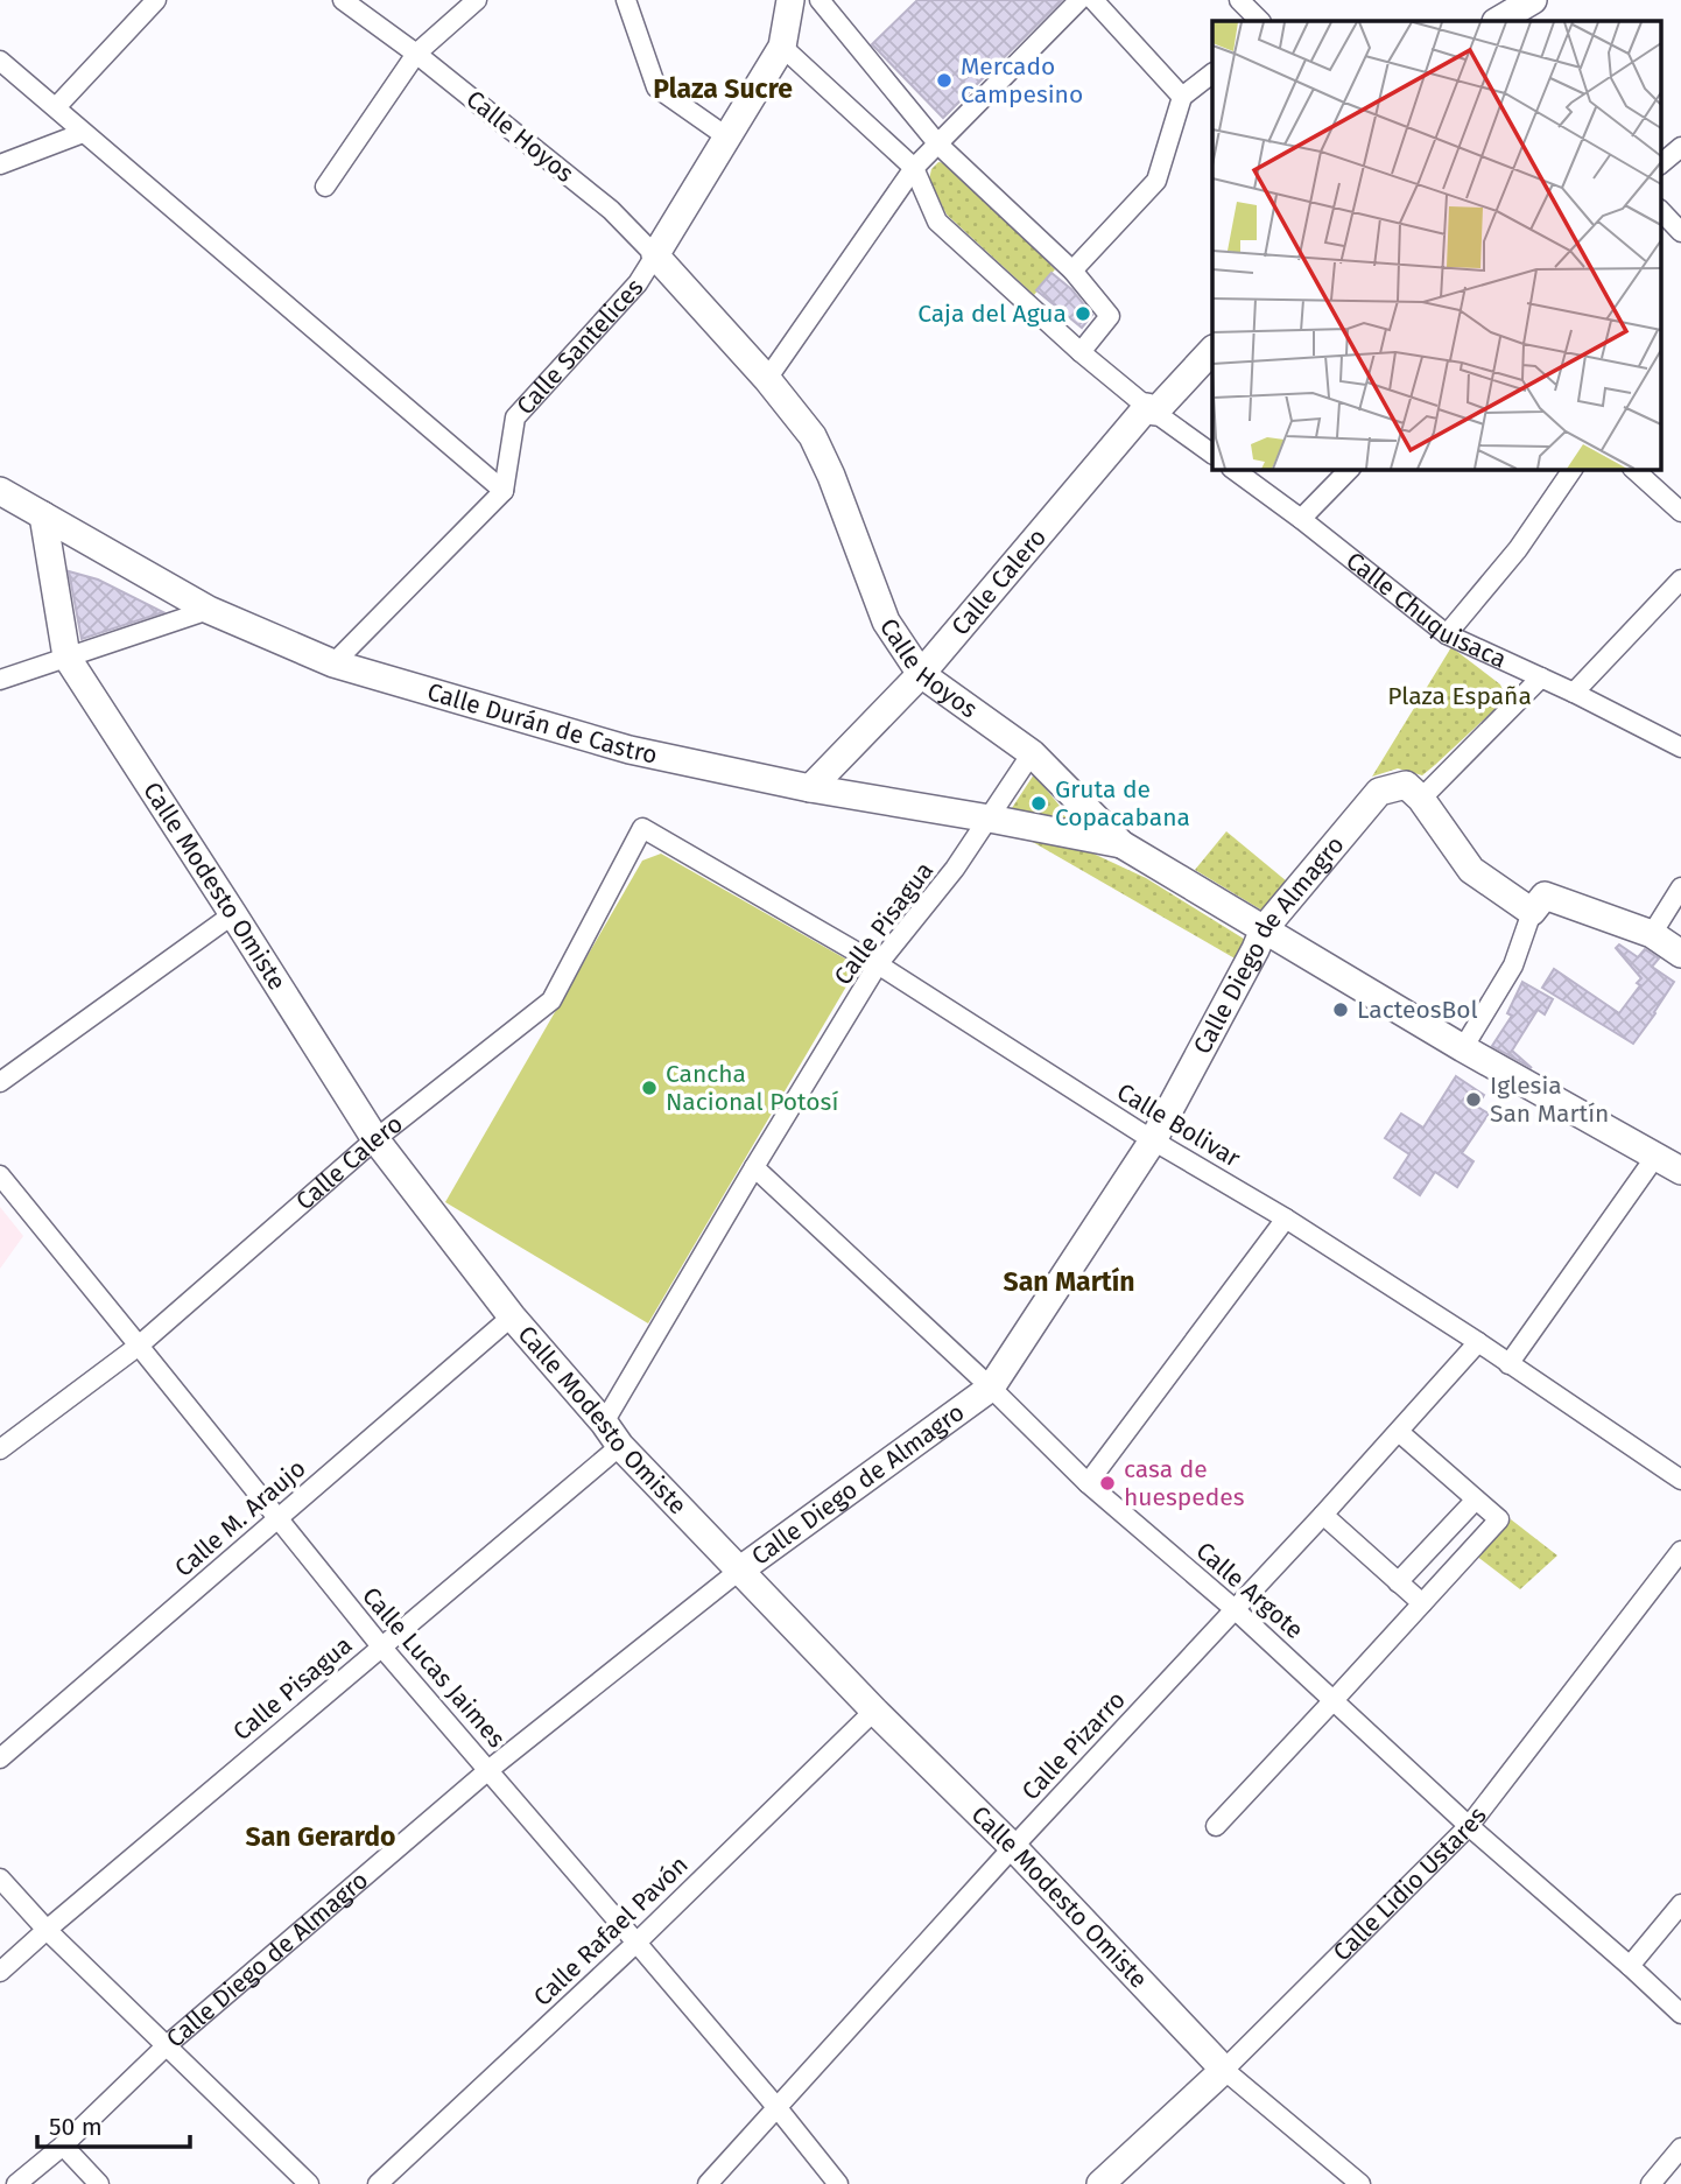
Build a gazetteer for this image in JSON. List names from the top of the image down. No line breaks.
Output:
{"streets":{"main road":["Calle Hoyos","Calle Santelices","Calle Calero","Calle Durán de Castro","Calle Modesto Omiste","Calle Diego de Almagro","Calle Lidio Ustares"],"street":["Calle Chuquisaca","Calle Pisagua","Calle Bolivar","Calle M. Araujo","Calle Argote","Calle Lucas Jaimes","Calle Pizarro","Calle Rafael Pavón"]},"crossings":[["Calle Hoyos","Calle Santelices"],["Calle Hoyos","Calle Calero"],["Calle Hoyos","Calle Durán de Castro"],["Calle Hoyos","Calle Pisagua"],["Calle Hoyos","Calle Diego de Almagro"],["Calle Calero","Calle Durán de Castro"],["Calle Calero","Calle Modesto Omiste"],["Calle Calero","Calle Bolivar"],["Calle Calero","Calle Lucas Jaimes"],["Calle Durán de Castro","Calle Modesto Omiste"],["Calle Durán de Castro","Calle Pisagua"],["Calle Modesto Omiste","Calle Pisagua"],["Calle Modesto Omiste","Calle Diego de Almagro"],["Calle Modesto Omiste","Calle M. Araujo"],["Calle Modesto Omiste","Calle Pizarro"],["Calle Modesto Omiste","Calle Lidio Ustares"],["Calle Modesto Omiste","Calle Rafael Pavón"],["Calle Pisagua","Calle Bolivar"],["Calle Pisagua","Calle Argote"],["Calle Pisagua","Calle Lucas Jaimes"],["Calle Diego de Almagro","Calle Bolivar"],["Calle Diego de Almagro","Calle Argote"],["Calle Diego de Almagro","Calle Lucas Jaimes"],["Calle Bolivar","Calle Pizarro"],["Calle M. Araujo","Calle Lucas Jaimes"],["Calle Argote","Calle Pizarro"],["Calle Argote","Calle Lidio Ustares"],["Calle Lucas Jaimes","Calle Pizarro"],["Calle Lucas Jaimes","Calle Rafael Pavón"]],"districts":["Plaza Sucre","San Martín","San Gerardo"],"parks":["Plaza España"],"places":["Mercado Campesino","Caja del Agua","Gruta de Copacabana","LacteosBol","Cancha Nacional Potosí","Iglesia San Martín","casa de huespedes"],"scale_bar":"50 m"}
